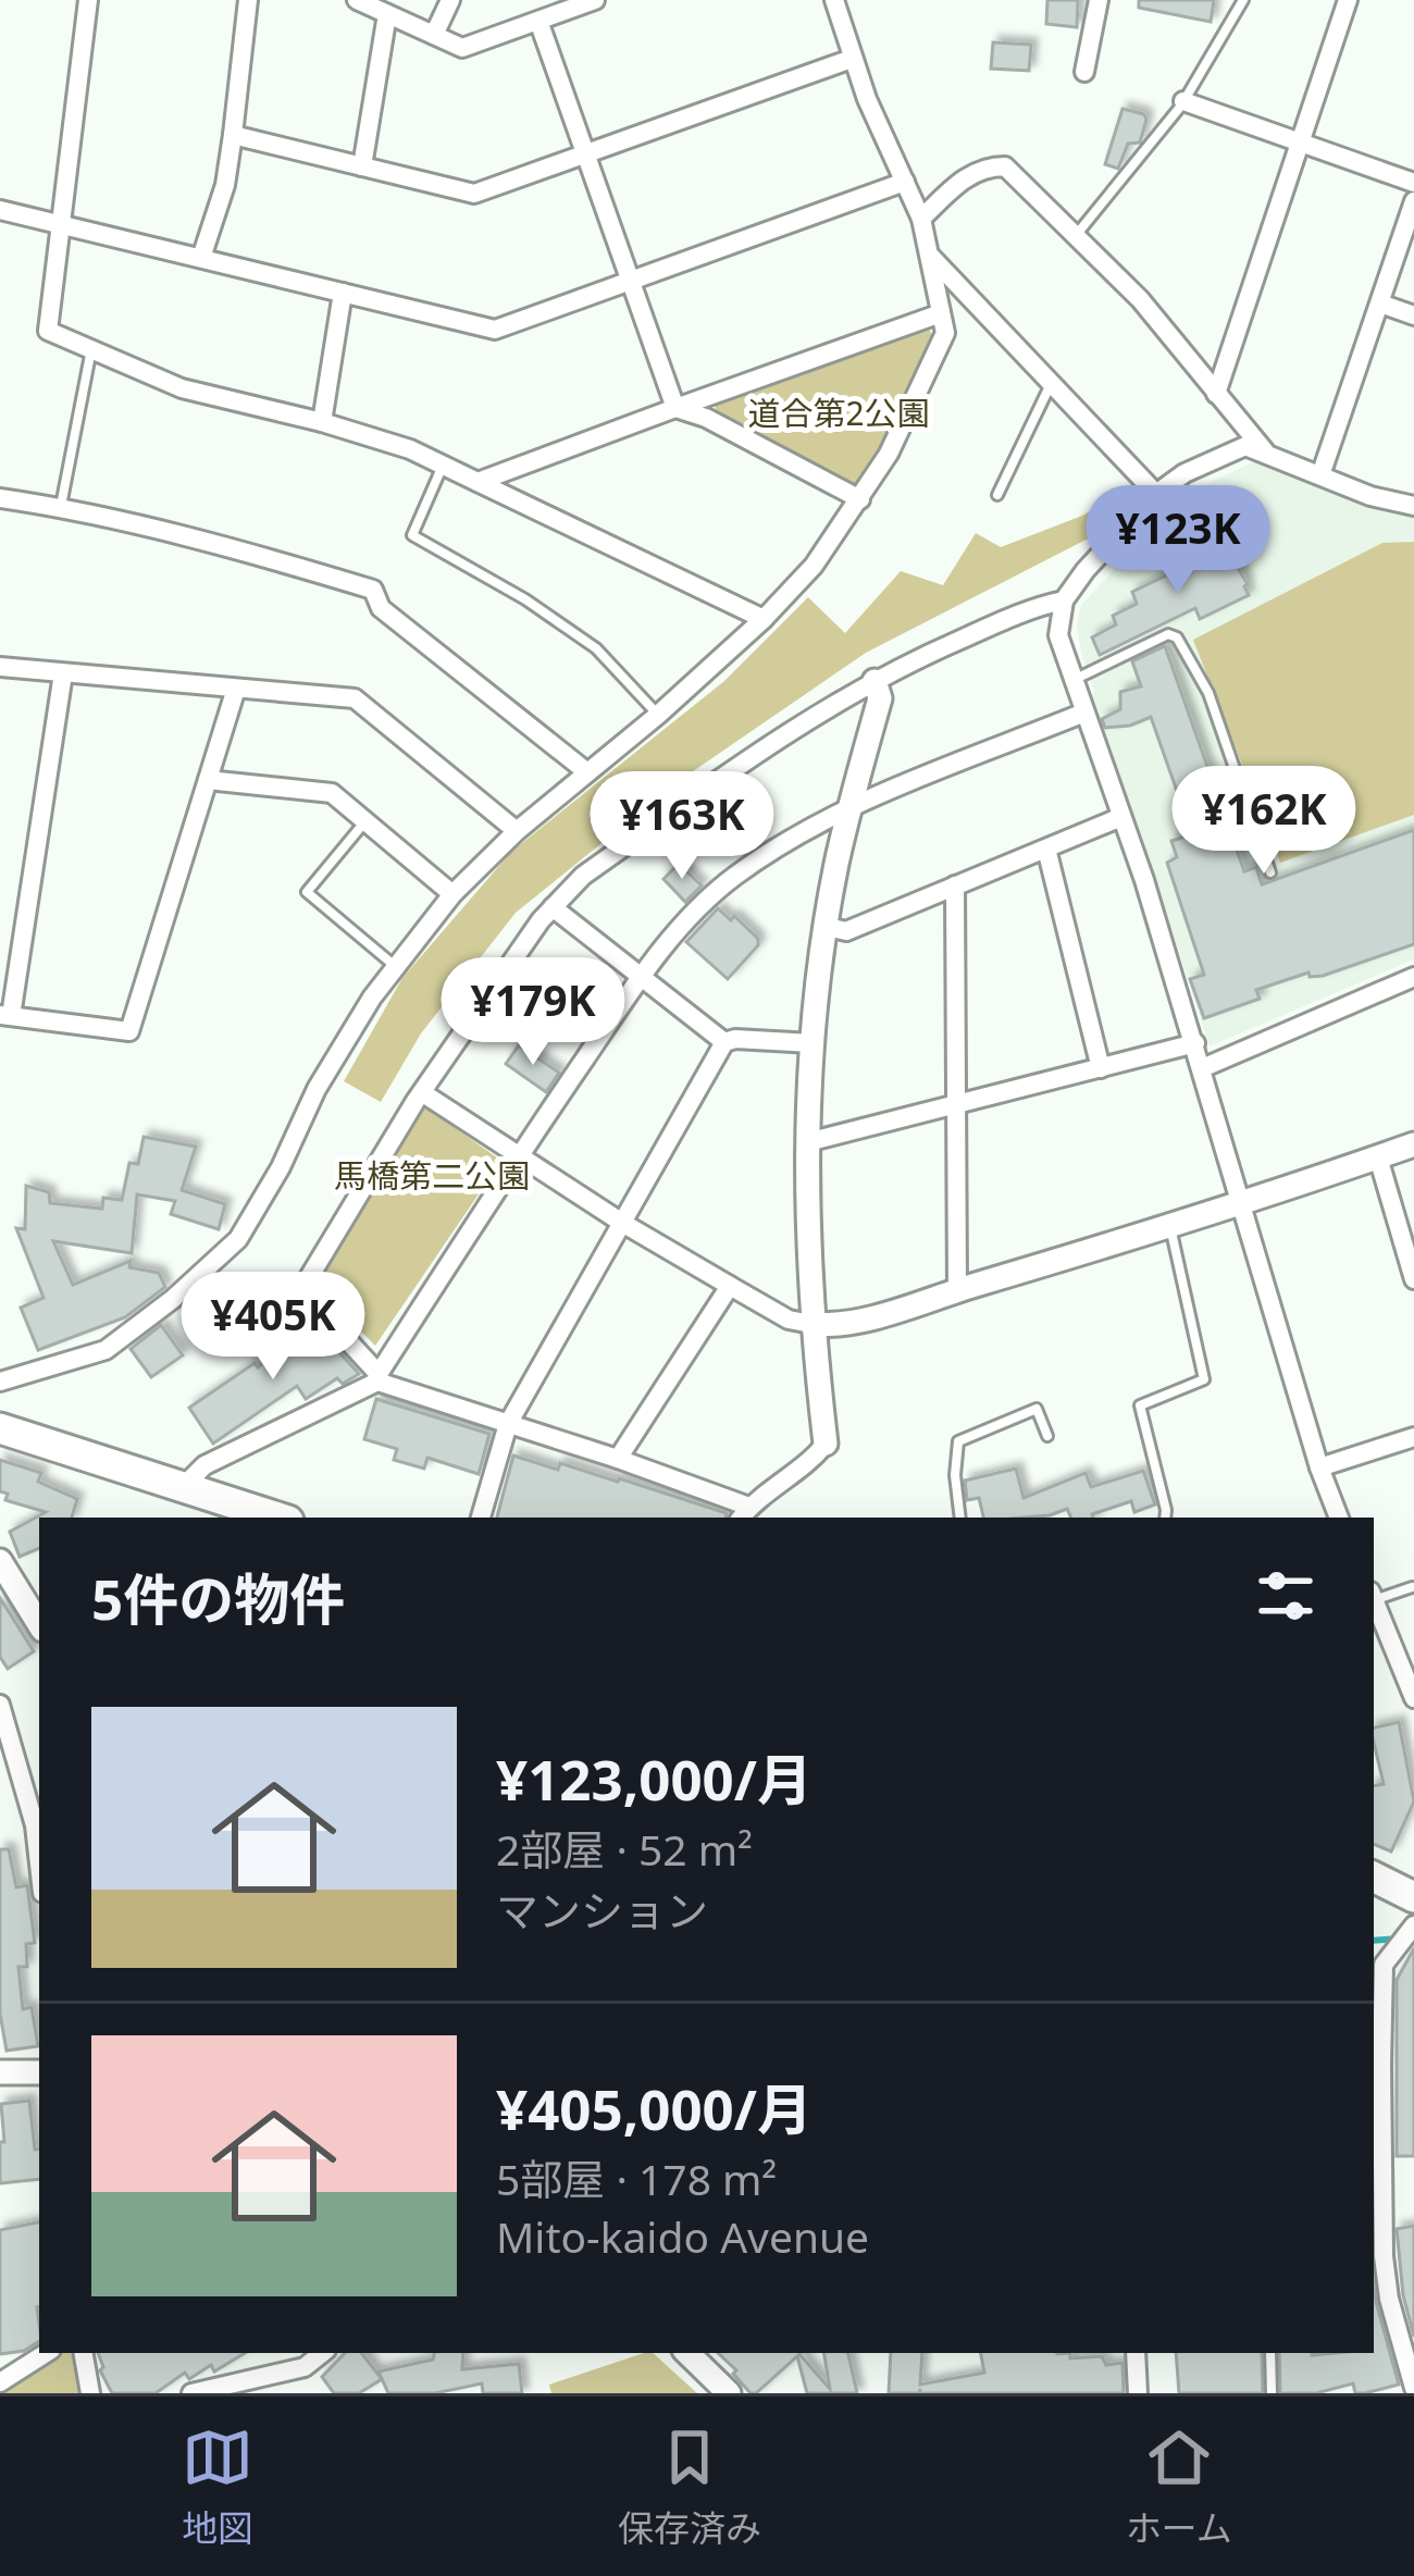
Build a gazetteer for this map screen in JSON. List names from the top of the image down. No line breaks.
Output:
{"parks":["道合第2公園","馬橋第二公園"],"page":{"price":["¥123K","¥162K","¥163K","¥179K","¥405K"],"heading":"5件の物件","list":[{"name":"¥123,000/月","note":"2部屋 · 52 m² · マンション"},{"name":"¥405,000/月","note":"5部屋 · 178 m² · Mito-kaido Avenue"}],"tabs":["地図","保存済み","ホーム"]}}
